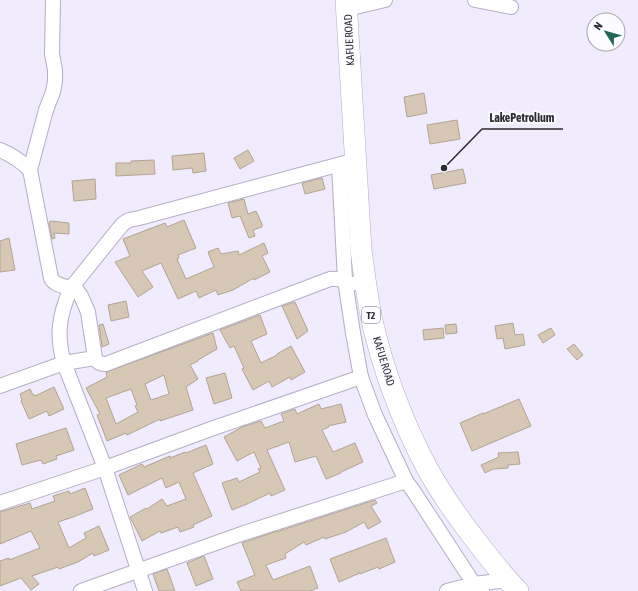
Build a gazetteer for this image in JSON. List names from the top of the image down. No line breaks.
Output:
{"streets":{"highway":["KAFUE ROAD","T2"]},"places":["LakePetrolium"],"north":"top left"}
